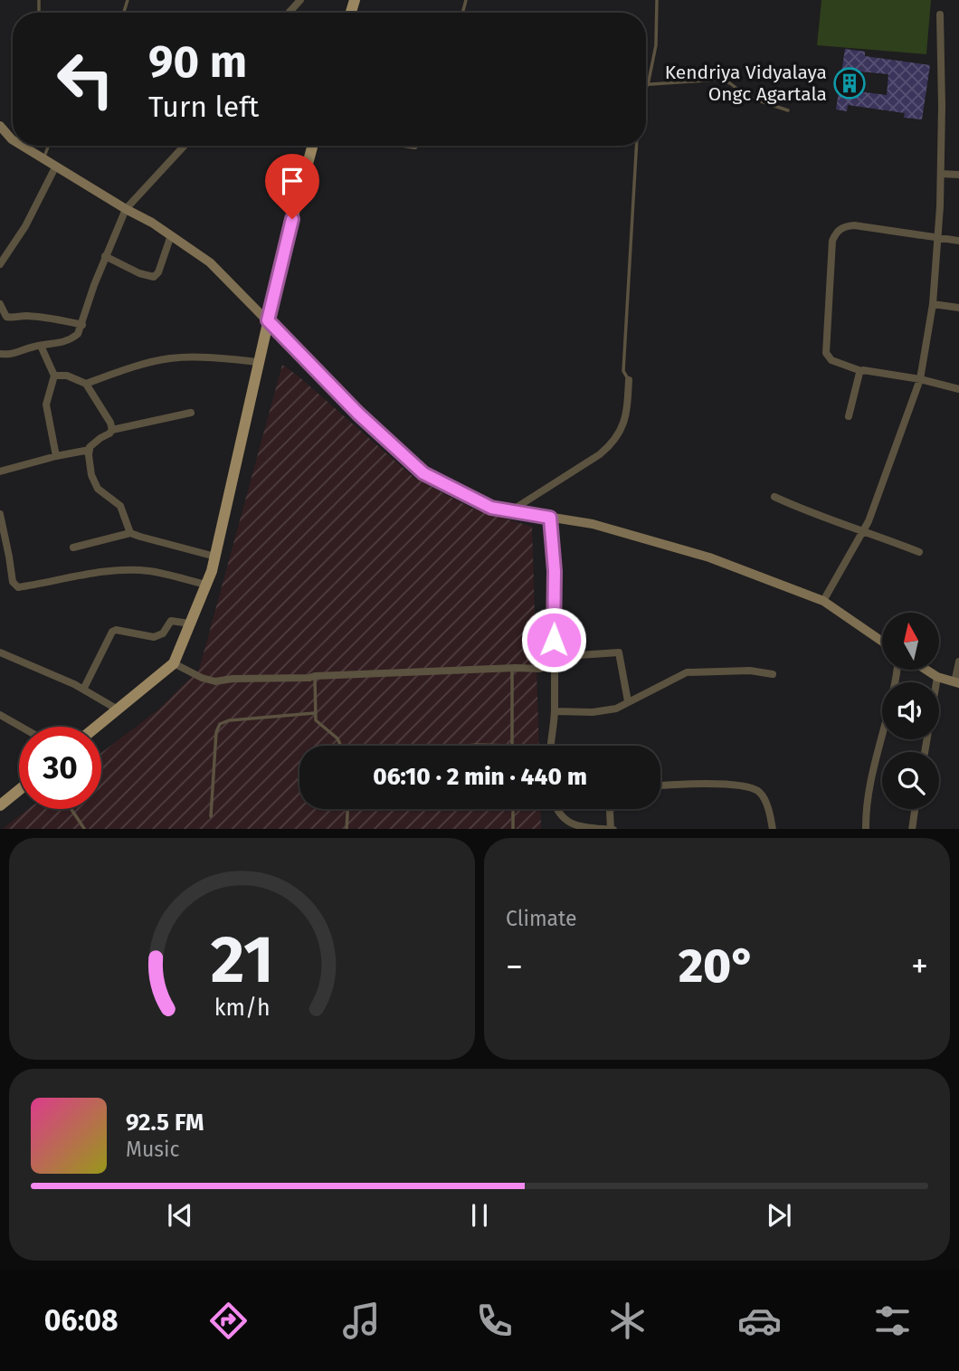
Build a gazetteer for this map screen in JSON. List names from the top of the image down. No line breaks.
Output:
{"places":{"building":["Kendriya Vidyalaya Ongc Agartala"]},"north":"top","page":{"turn":["90 m","Turn left"],"limit":"30","trip":"06:10 · 2 min · 440 m","tile":"Climate","heat":["−","20°","+"],"song":["92.5 FM","Music"],"tabs":"06:08","gauge":["21","km/h"]}}
